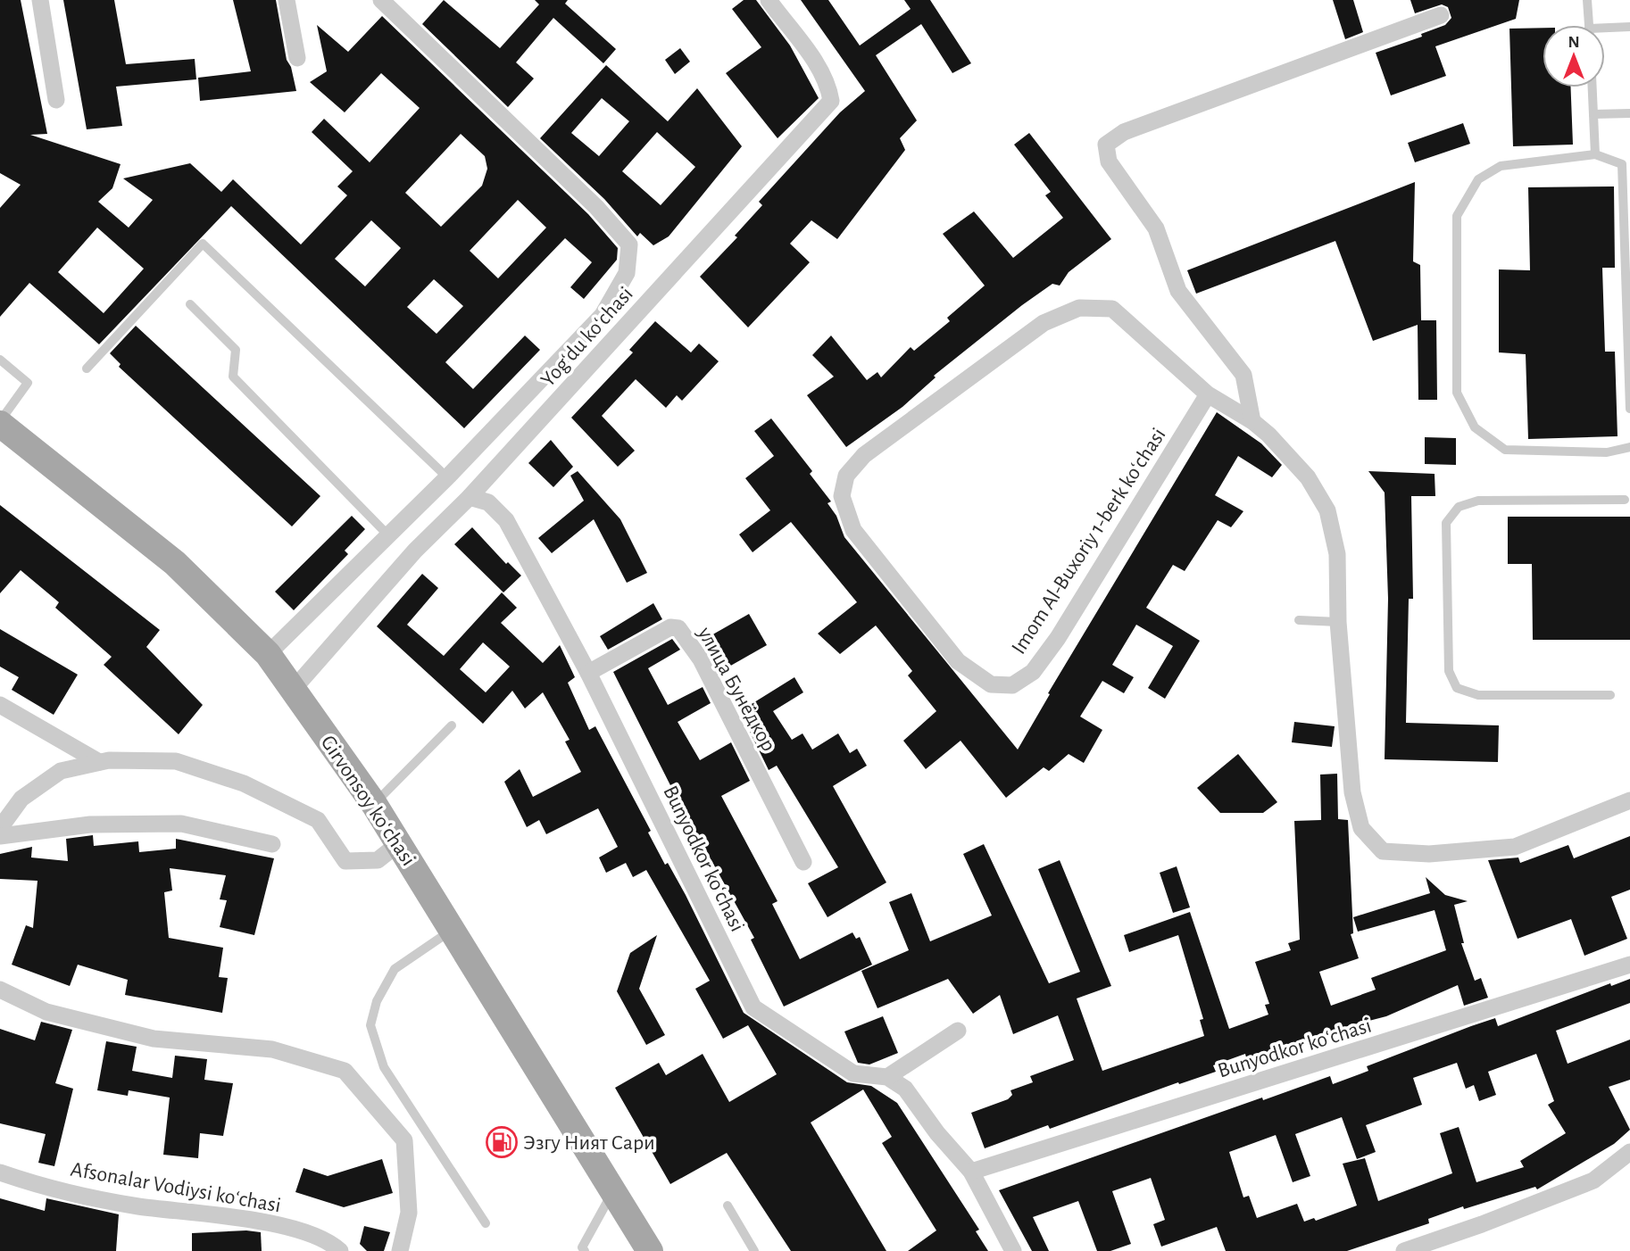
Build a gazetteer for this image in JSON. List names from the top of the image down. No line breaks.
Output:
{"streets":{"main road":["Girvonsoy koʻchasi"],"street":["Yogʻdu koʻchasi","Imom Al-Buxoriy 1-berk koʻchasi","улица Бунёдкор","Bunyodkor koʻchasi","Afsonalar Vodiysi koʻchasi"]},"crossings":[["Yogʻdu koʻchasi","Girvonsoy koʻchasi"],["Yogʻdu koʻchasi","Bunyodkor koʻchasi"],["улица Бунёдкор","Bunyodkor koʻchasi"]],"places":{"fuel station":["Эзгу Ният Сари"]},"north":"top"}
